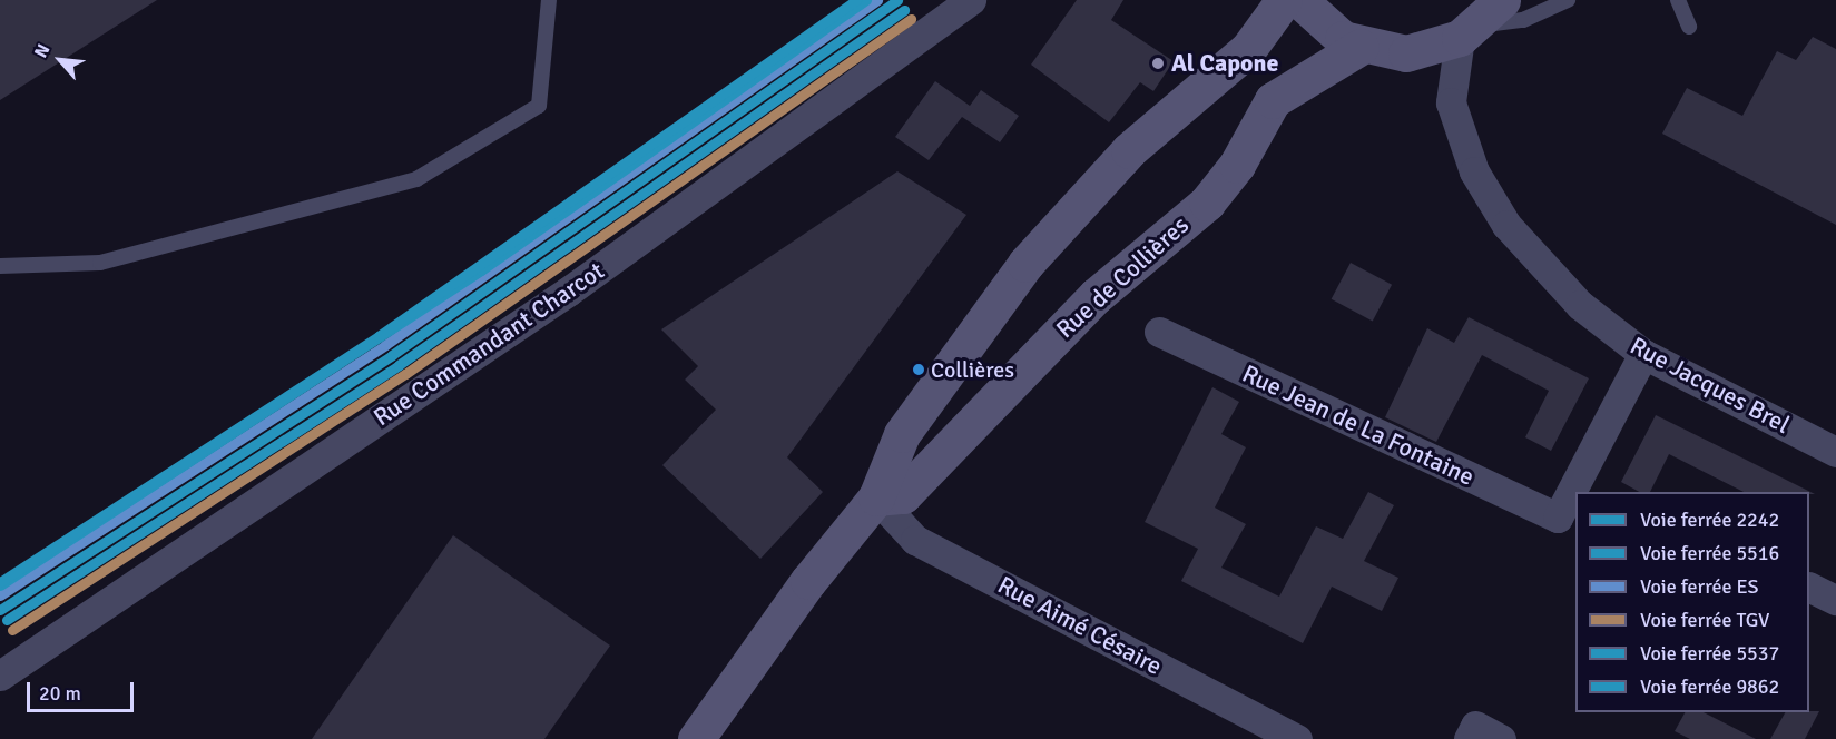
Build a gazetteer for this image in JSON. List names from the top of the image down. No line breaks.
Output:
{"streets":{"main road":["Rue de Collières"],"street":["Rue Commandant Charcot","Rue Jacques Brel","Rue Jean de La Fontaine","Rue Aimé Césaire"]},"crossings":[["Rue de Collières","Rue Aimé Césaire"],["Rue Jacques Brel","Rue Jean de La Fontaine"]],"places":["Al Capone","Collières"],"lines":["rail line 2242","rail line ES","rail line 5537","rail line 9862","rail line 5516","rail line TGV"],"legend":["Voie ferrée 2242","Voie ferrée 5516","Voie ferrée ES","Voie ferrée TGV","Voie ferrée 5537","Voie ferrée 9862"],"scale_bar":"20 m","north":"top left"}
